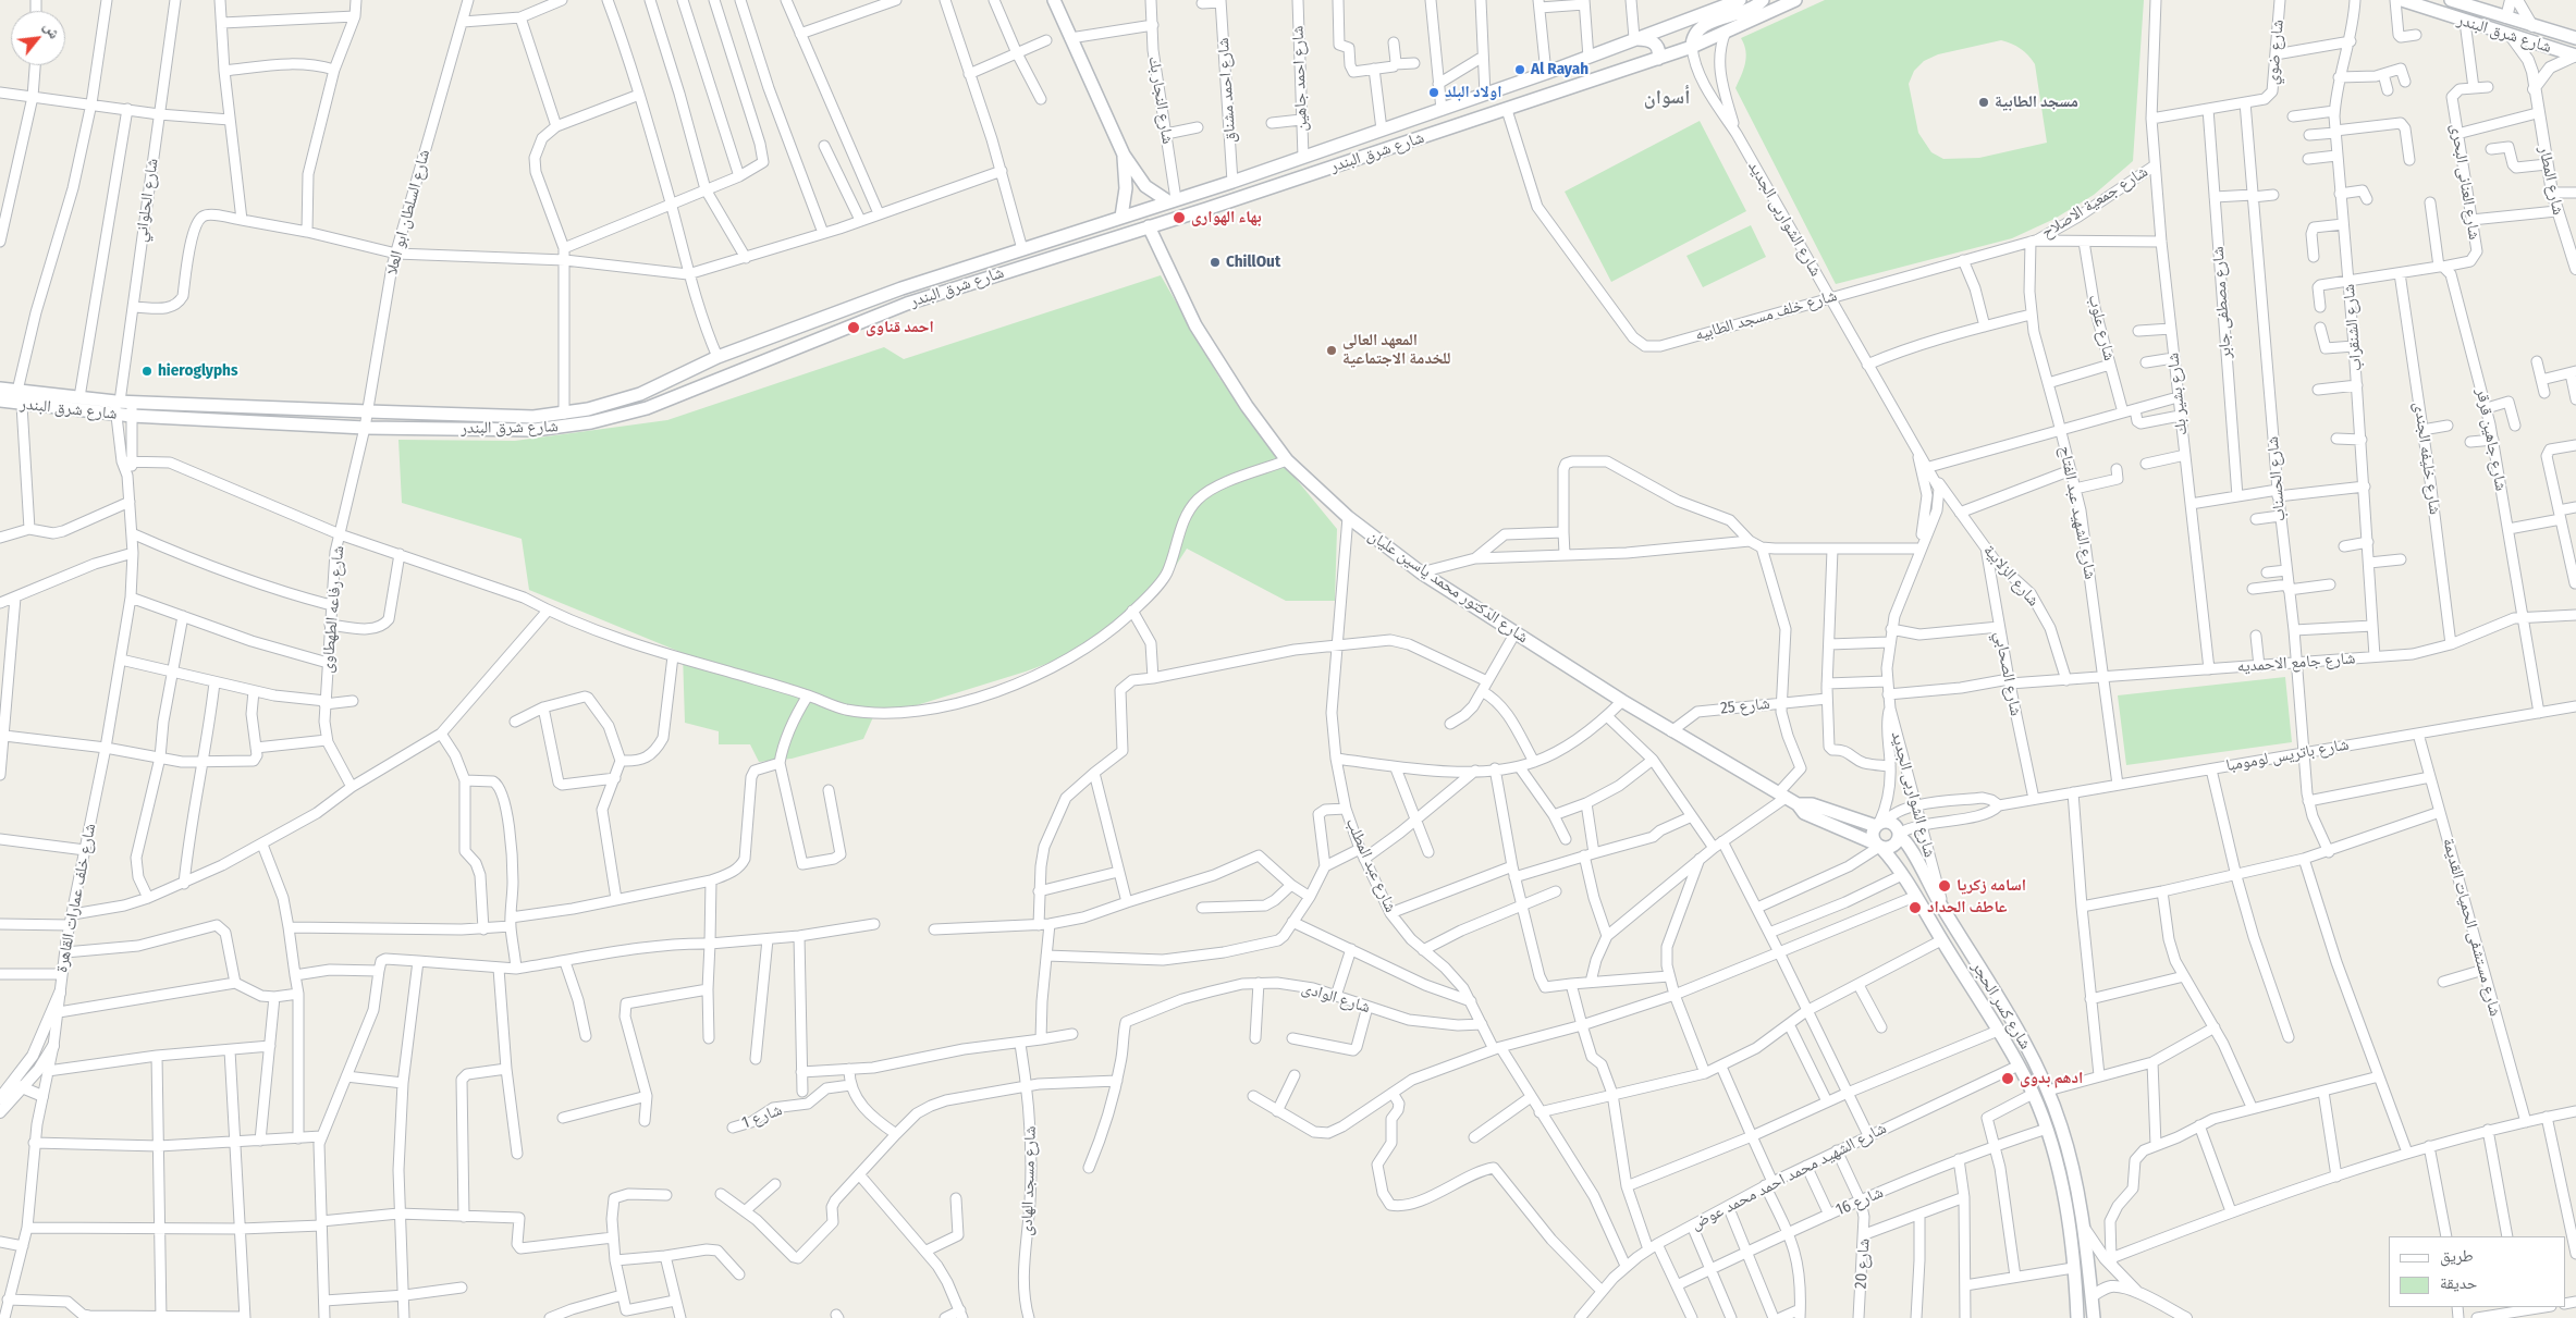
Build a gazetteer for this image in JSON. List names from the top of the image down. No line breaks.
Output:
{"streets":{"main road":["شارع شرق البندر","شارع الدكتور محمد ياسين عليان","شارع كسر الحجر"],"street":["شارع ضوي","شارع احمد جاهين","شارع احمد مشناق","شارع النجار بك","شارع المطار","شارع العنانى البحرى","شارع الحلواني","شارع جمعية الاصلاح","شارع السلطان ابو العلا","شارع الشواربى الجديد","شارع مصطفى جابر","شارع خلف مسجد الطابيه","شارع علوب","شارع الشنقراب","شارع بشير بك","شارع جاهين قرقر","شارع خليفه الجندى","شارع الحسناب","شارع الشهيد عبد الفتاح","شارع الزلابية","شارع رفاعه الطهطاوى","شارع جامع الاحمديه","شارع الصحابي","شارع 25","شارع باتريس لومومبا","شارع عبد المطلب","شارع خلف عمارات القاهرة","شارع مستشفى الحميات القديمة","شارع الوادى","شارع 1","شارع الشهيد محمد احمد محمد عوض","شارع مسجد الهادى","شارع 16","شارع 20"]},"crossings":[["شارع شرق البندر","شارع احمد جاهين"],["شارع شرق البندر","شارع احمد مشناق"],["شارع شرق البندر","شارع النجار بك"],["شارع شرق البندر","شارع المطار"],["شارع شرق البندر","شارع الحلواني"],["شارع شرق البندر","شارع السلطان ابو العلا"],["شارع شرق البندر","شارع الشواربى الجديد"],["شارع شرق البندر","شارع خلف مسجد الطابيه"],["شارع شرق البندر","شارع الدكتور محمد ياسين عليان"],["شارع شرق البندر","شارع رفاعه الطهطاوى"],["شارع شرق البندر","شارع خلف عمارات القاهرة"],["شارع ضوي","شارع الحسناب"],["شارع العنانى البحرى","شارع جاهين قرقر"],["شارع الحلواني","شارع خلف عمارات القاهرة"],["شارع جمعية الاصلاح","شارع خلف مسجد الطابيه"],["شارع جمعية الاصلاح","شارع بشير بك"],["شارع جمعية الاصلاح","شارع الشهيد عبد الفتاح"],["شارع السلطان ابو العلا","شارع رفاعه الطهطاوى"],["شارع الشواربى الجديد","شارع خلف مسجد الطابيه"],["شارع الشواربى الجديد","شارع الزلابية"],["شارع الشواربى الجديد","شارع الدكتور محمد ياسين عليان"],["شارع الشواربى الجديد","شارع جامع الاحمديه"],["شارع الشواربى الجديد","شارع باتريس لومومبا"],["شارع الشواربى الجديد","شارع كسر الحجر"],["شارع خلف مسجد الطابيه","شارع علوب"],["شارع خلف مسجد الطابيه","شارع بشير بك"],["شارع خلف مسجد الطابيه","شارع الشهيد عبد الفتاح"],["شارع الشنقراب","شارع جامع الاحمديه"],["شارع بشير بك","شارع جامع الاحمديه"],["شارع جاهين قرقر","شارع جامع الاحمديه"],["شارع جاهين قرقر","شارع باتريس لومومبا"],["شارع خليفه الجندى","شارع جامع الاحمديه"],["شارع الحسناب","شارع جامع الاحمديه"],["شارع الحسناب","شارع باتريس لومومبا"],["شارع الشهيد عبد الفتاح","شارع جامع الاحمديه"],["شارع الشهيد عبد الفتاح","شارع باتريس لومومبا"],["شارع الزلابية","شارع جامع الاحمديه"],["شارع الزلابية","شارع الصحابي"],["شارع الدكتور محمد ياسين عليان","شارع 25"],["شارع الدكتور محمد ياسين عليان","شارع باتريس لومومبا"],["شارع الدكتور محمد ياسين عليان","شارع عبد المطلب"],["شارع الدكتور محمد ياسين عليان","شارع كسر الحجر"],["شارع جامع الاحمديه","شارع الصحابي"],["شارع الصحابي","شارع باتريس لومومبا"],["شارع باتريس لومومبا","شارع مستشفى الحميات القديمة"],["شارع باتريس لومومبا","شارع كسر الحجر"],["شارع عبد المطلب","شارع الوادى"],["شارع عبد المطلب","شارع الشهيد محمد احمد محمد عوض"],["شارع كسر الحجر","شارع الشهيد محمد احمد محمد عوض"],["شارع كسر الحجر","شارع 16"],["شارع الشهيد محمد احمد محمد عوض","شارع 20"],["شارع 16","شارع 20"]],"districts":["أسوان"],"places":["Al Rayah","اولاد البلد","مسجد الطابية","بهاء الهوارى","ChillOut","احمد قناوى","المعهد العالى للخدمة الاجتماعية","hieroglyphs","اسامه زكريا","عاطف الحداد","ادهم بدوى"],"legend":["طريق","حديقة"],"north":"top right"}
